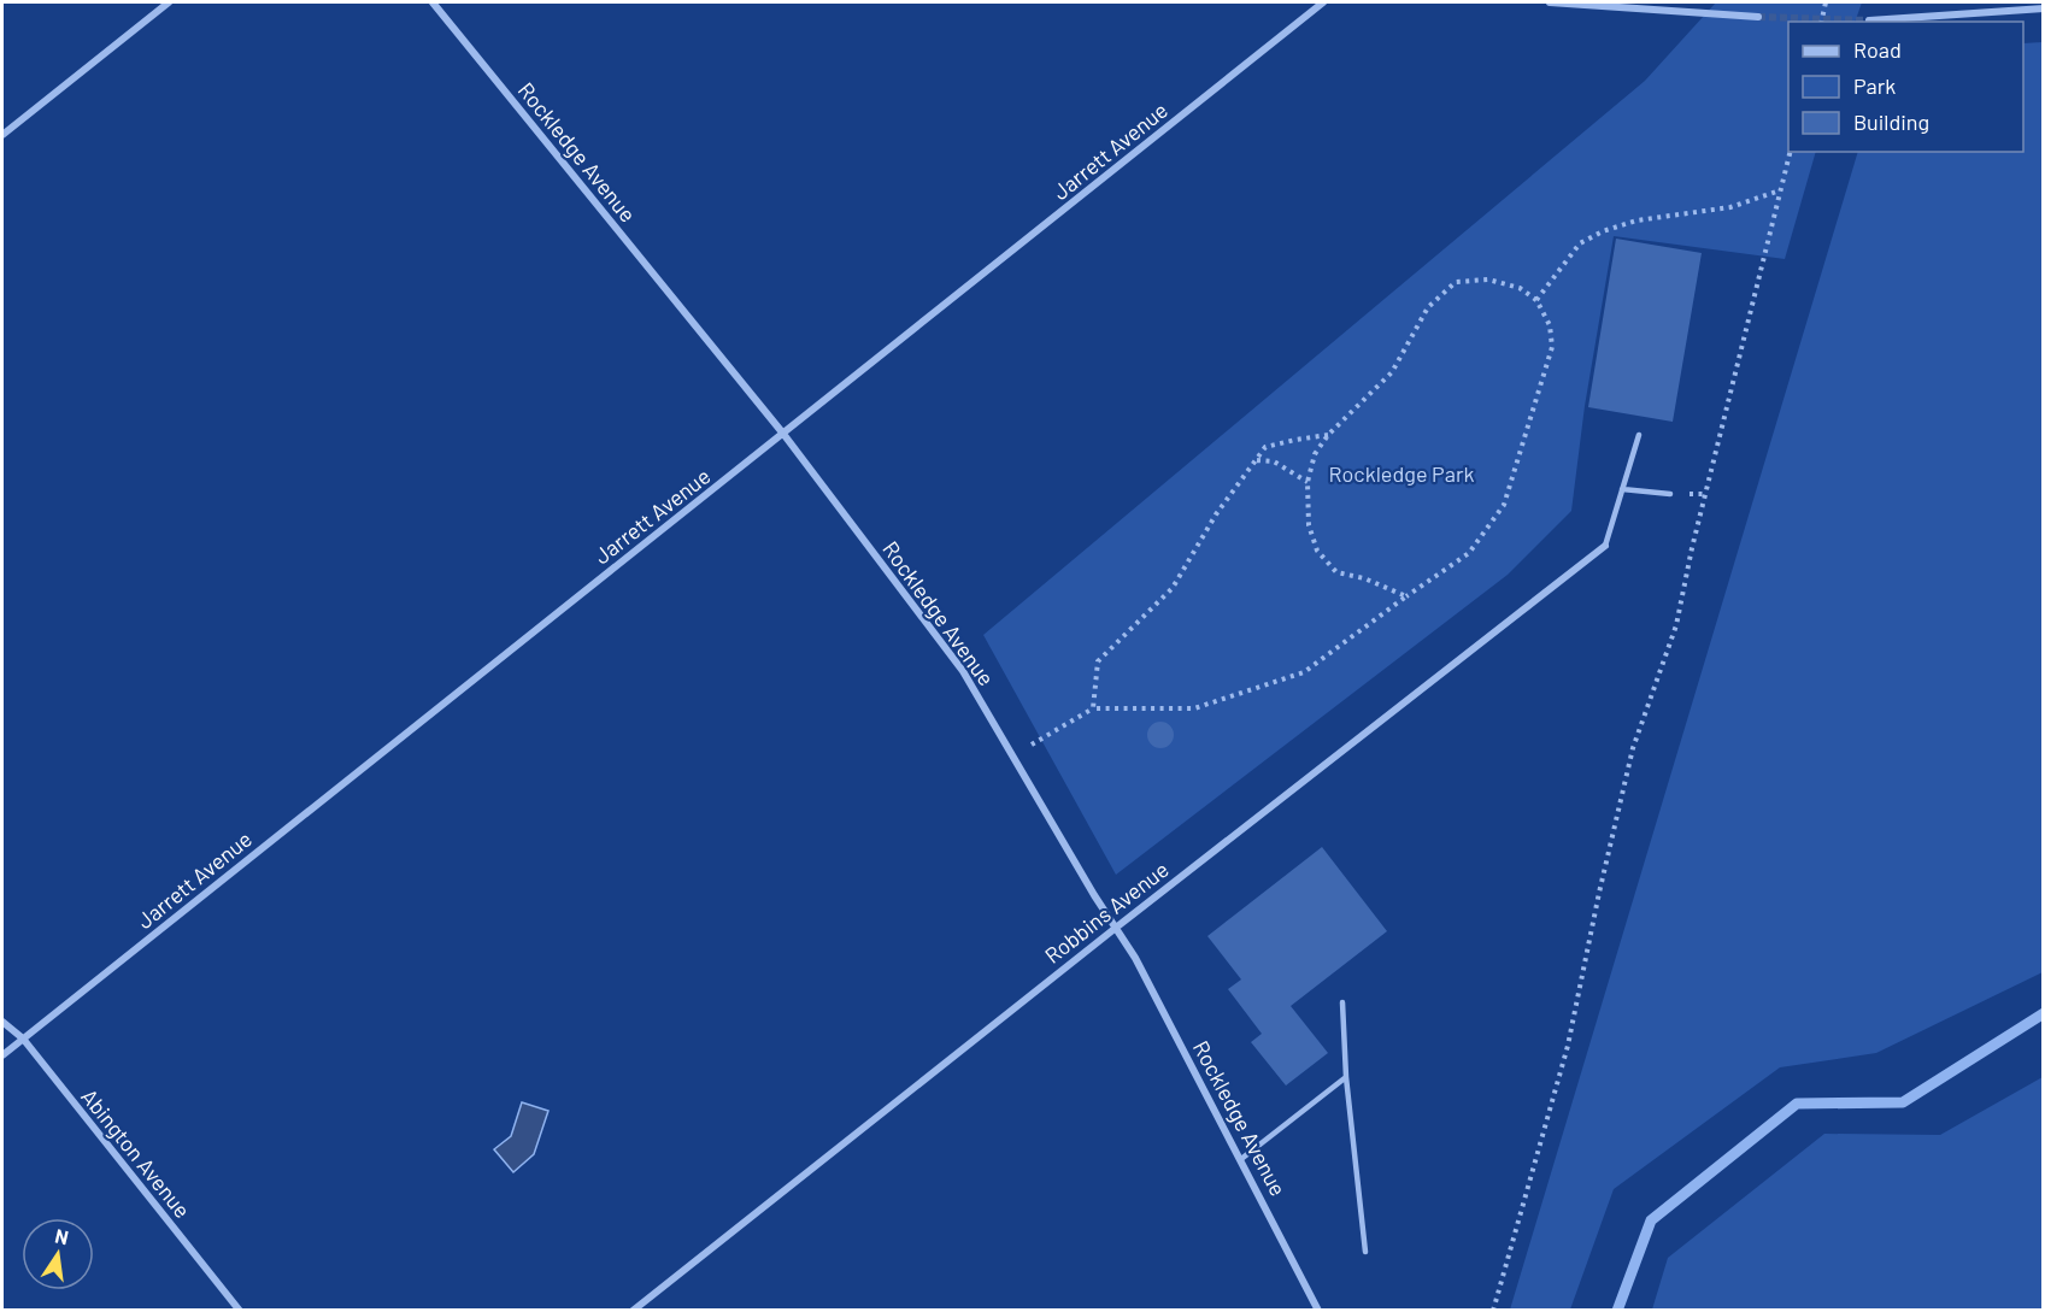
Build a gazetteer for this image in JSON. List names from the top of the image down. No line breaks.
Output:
{"streets":{"street":["Jarrett Avenue","Rockledge Avenue","Robbins Avenue","Abington Avenue"]},"crossings":[["Jarrett Avenue","Rockledge Avenue"],["Jarrett Avenue","Abington Avenue"],["Rockledge Avenue","Robbins Avenue"]],"parks":["Rockledge Park"],"legend":["Road","Park","Building"],"north":"top"}
